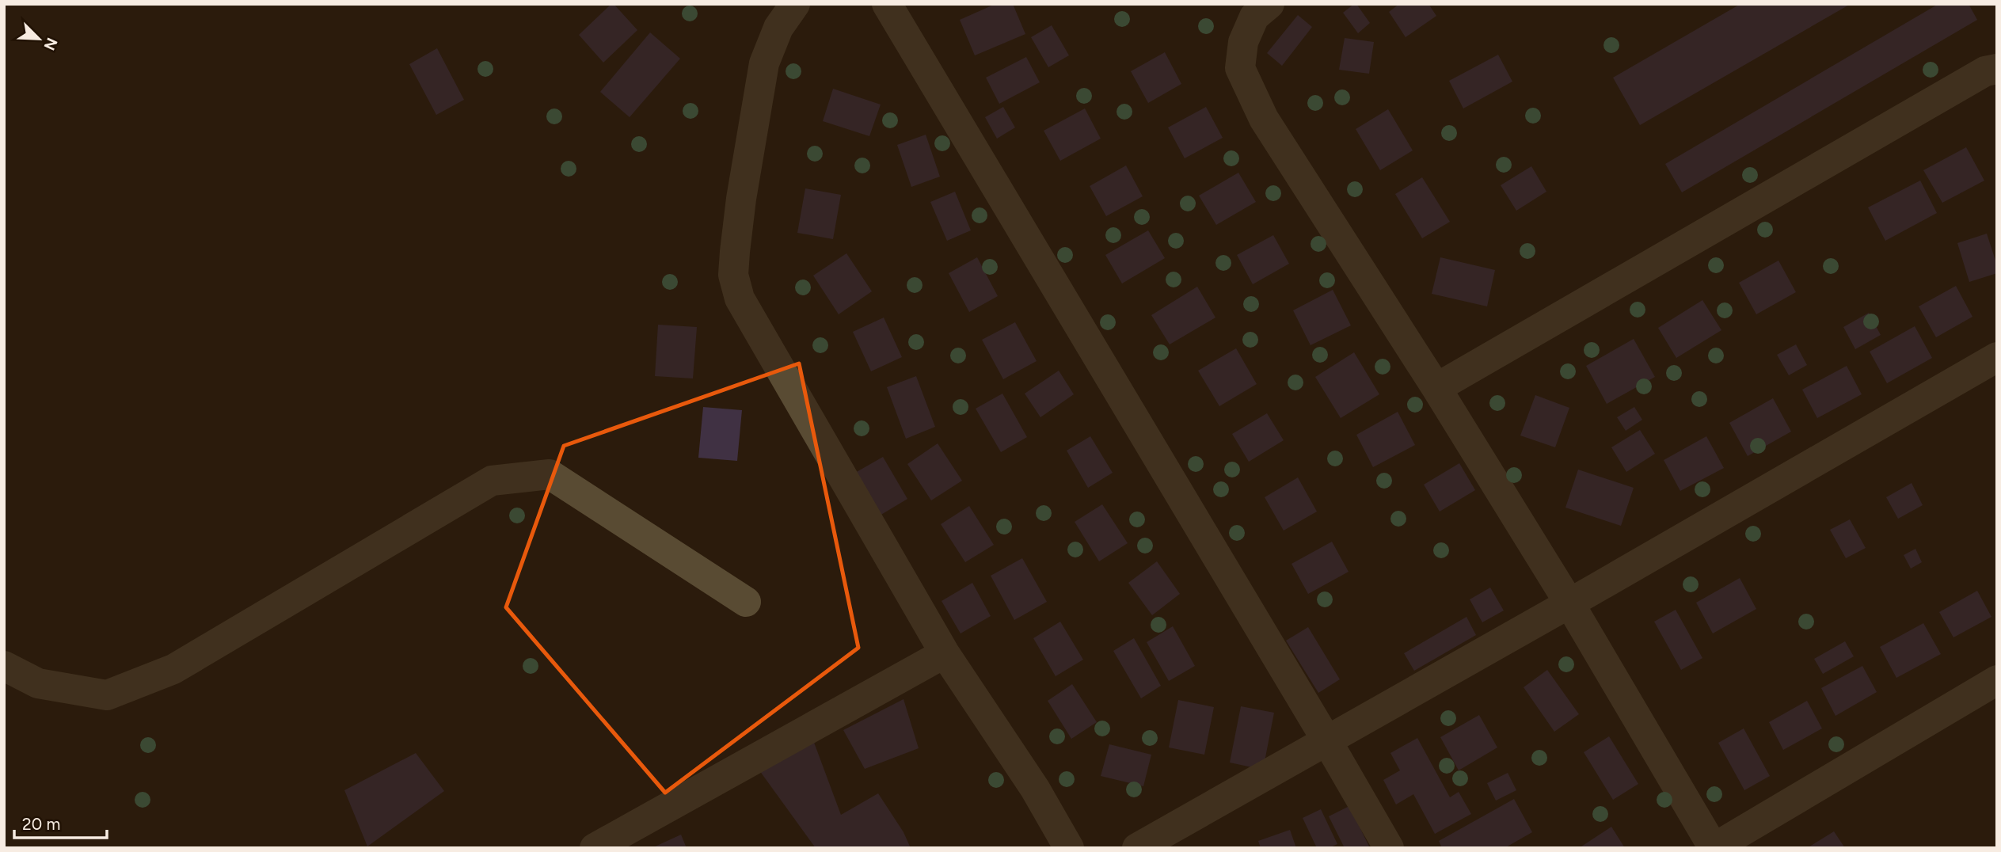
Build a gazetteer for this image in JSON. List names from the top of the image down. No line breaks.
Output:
{"scale_bar":"20 m","north":"bottom right"}
